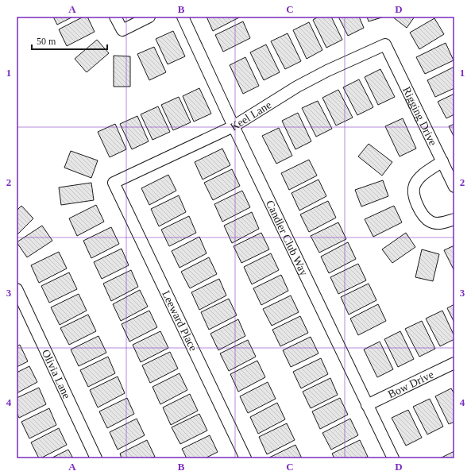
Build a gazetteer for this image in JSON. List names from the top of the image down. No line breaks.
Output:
{"streets":{"street":["Keel Lane","Rigging Drive","Candler Club Way","Leeward Place","Olivia Lane","Bow Drive"]},"crossings":[["Keel Lane","Rigging Drive"],["Keel Lane","Candler Club Way"],["Keel Lane","Leeward Place"],["Candler Club Way","Bow Drive"]],"scale_bar":"50 m","grid":{"columns":["A","B","C","D"],"rows":["1","2","3","4"]}}
